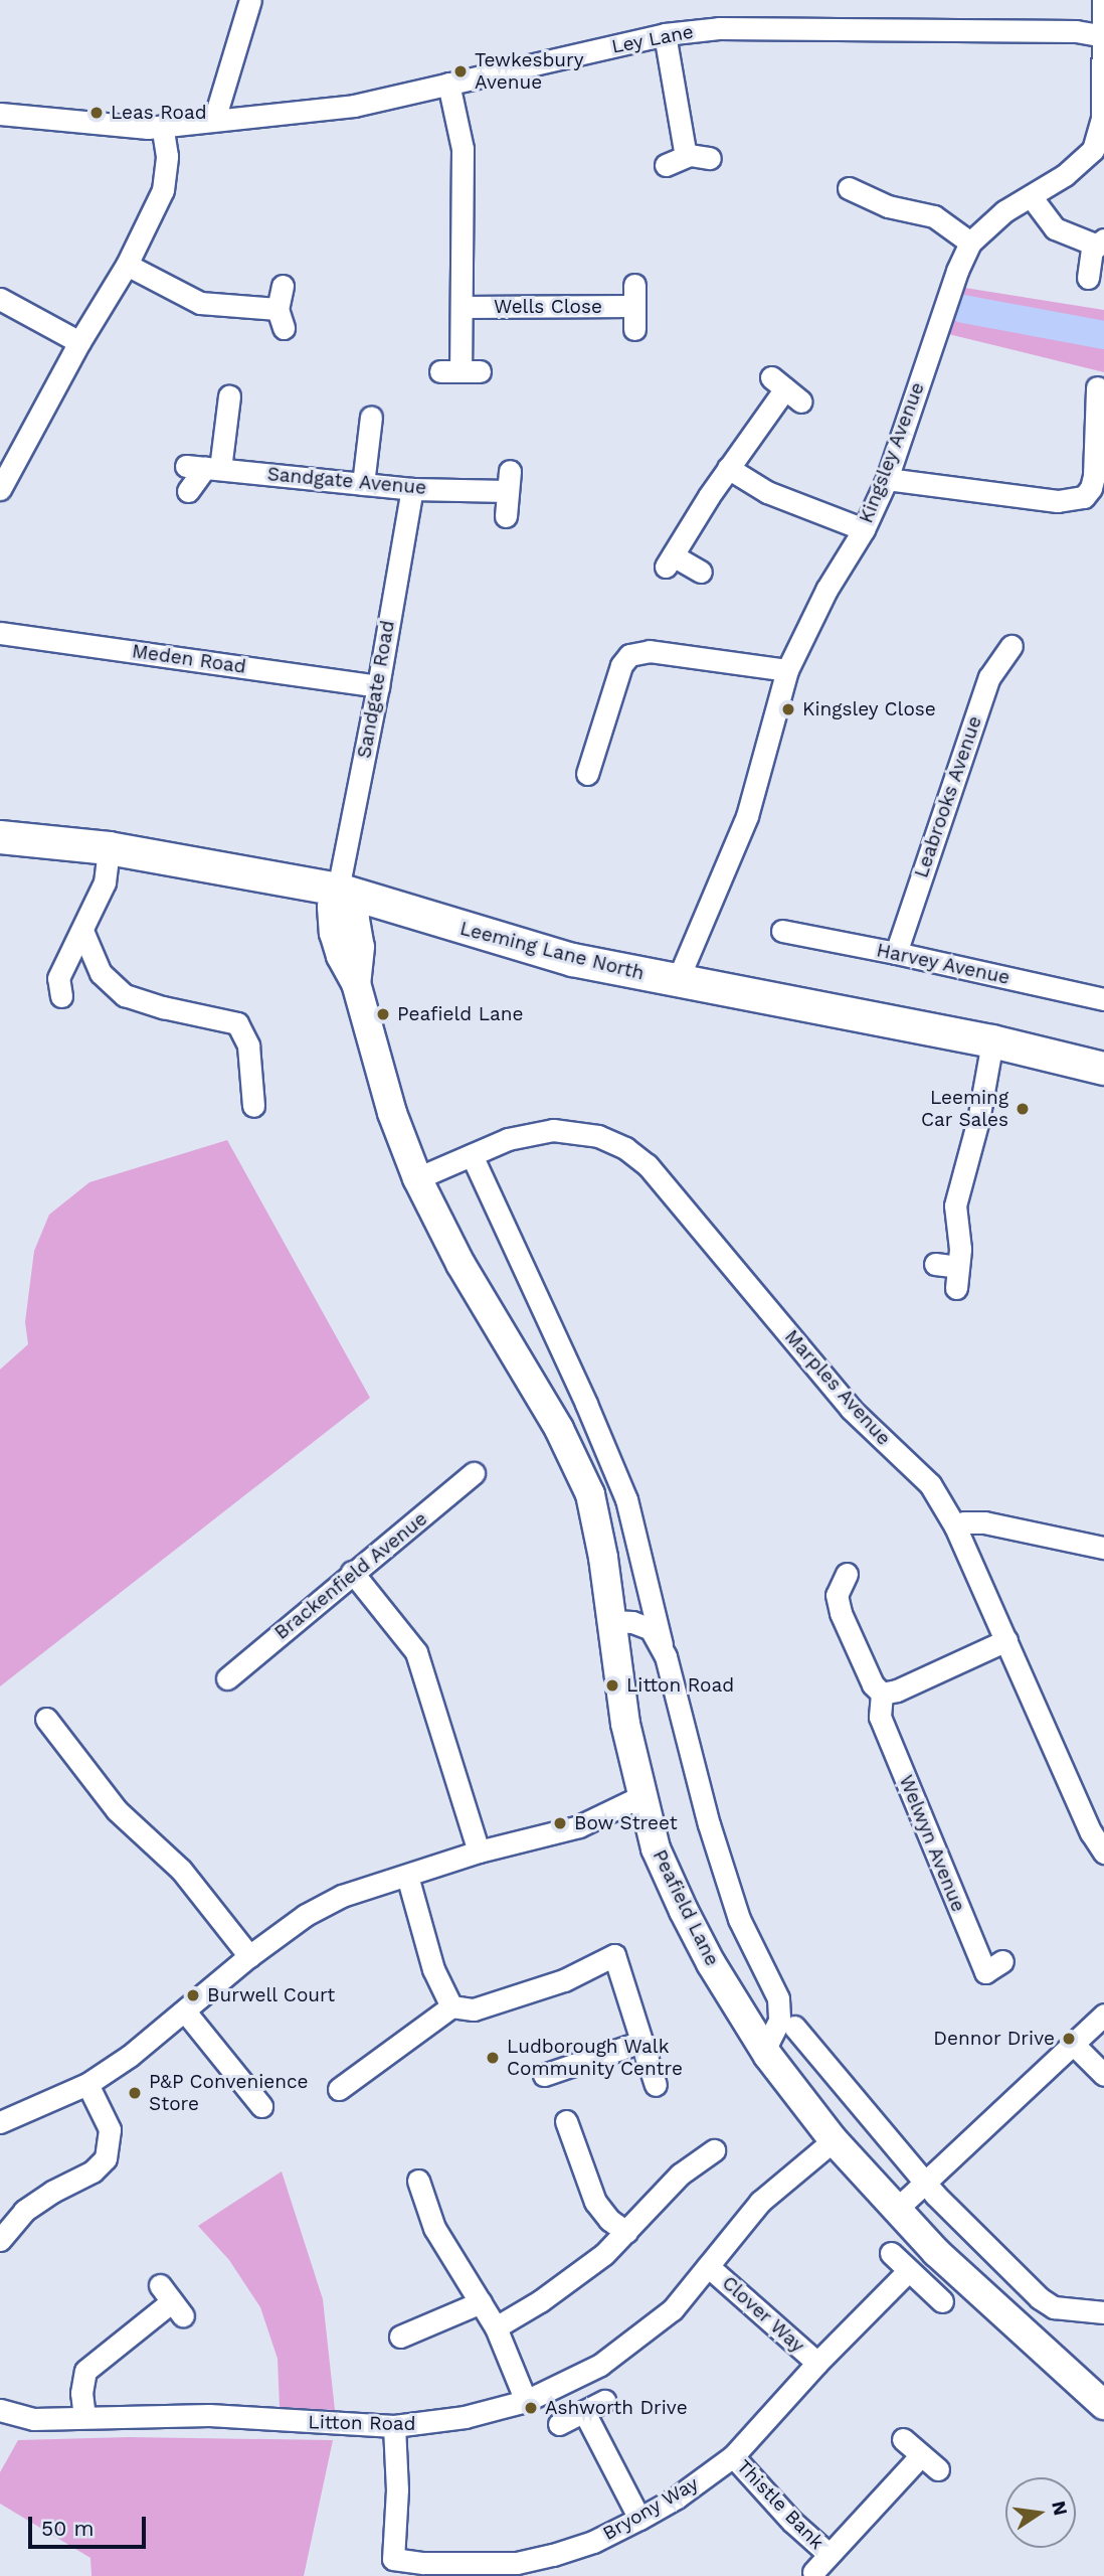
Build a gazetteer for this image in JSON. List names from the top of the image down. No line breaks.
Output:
{"streets":{"highway":["Leeming Lane North"],"main road":["Peafield Lane"],"street":["Ley Lane","Wells Close","Kingsley Avenue","Sandgate Avenue","Meden Road","Sandgate Road","Leabrooks Avenue","Harvey Avenue","Marples Avenue","Brackenfield Avenue","Welwyn Avenue","Clover Way","Litton Road","Thistle Bank","Bryony Way"]},"crossings":[["Ley Lane","Kingsley Avenue"],["Kingsley Avenue","Leeming Lane North"],["Sandgate Avenue","Sandgate Road"],["Meden Road","Sandgate Road"],["Sandgate Road","Leeming Lane North"],["Sandgate Road","Peafield Lane"],["Leabrooks Avenue","Harvey Avenue"],["Leeming Lane North","Peafield Lane"],["Marples Avenue","Peafield Lane"],["Peafield Lane","Litton Road"],["Clover Way","Litton Road"],["Clover Way","Bryony Way"],["Litton Road","Bryony Way"],["Thistle Bank","Bryony Way"]],"places":["Tewkesbury Avenue","Leas Road","Kingsley Close","Peafield Lane","Leeming Car Sales","Litton Road","Bow Street","Burwell Court","Dennor Drive","Ludborough Walk Community Centre","P&P Convenience Store","Ashworth Drive"],"scale_bar":"50 m","north":"right"}
